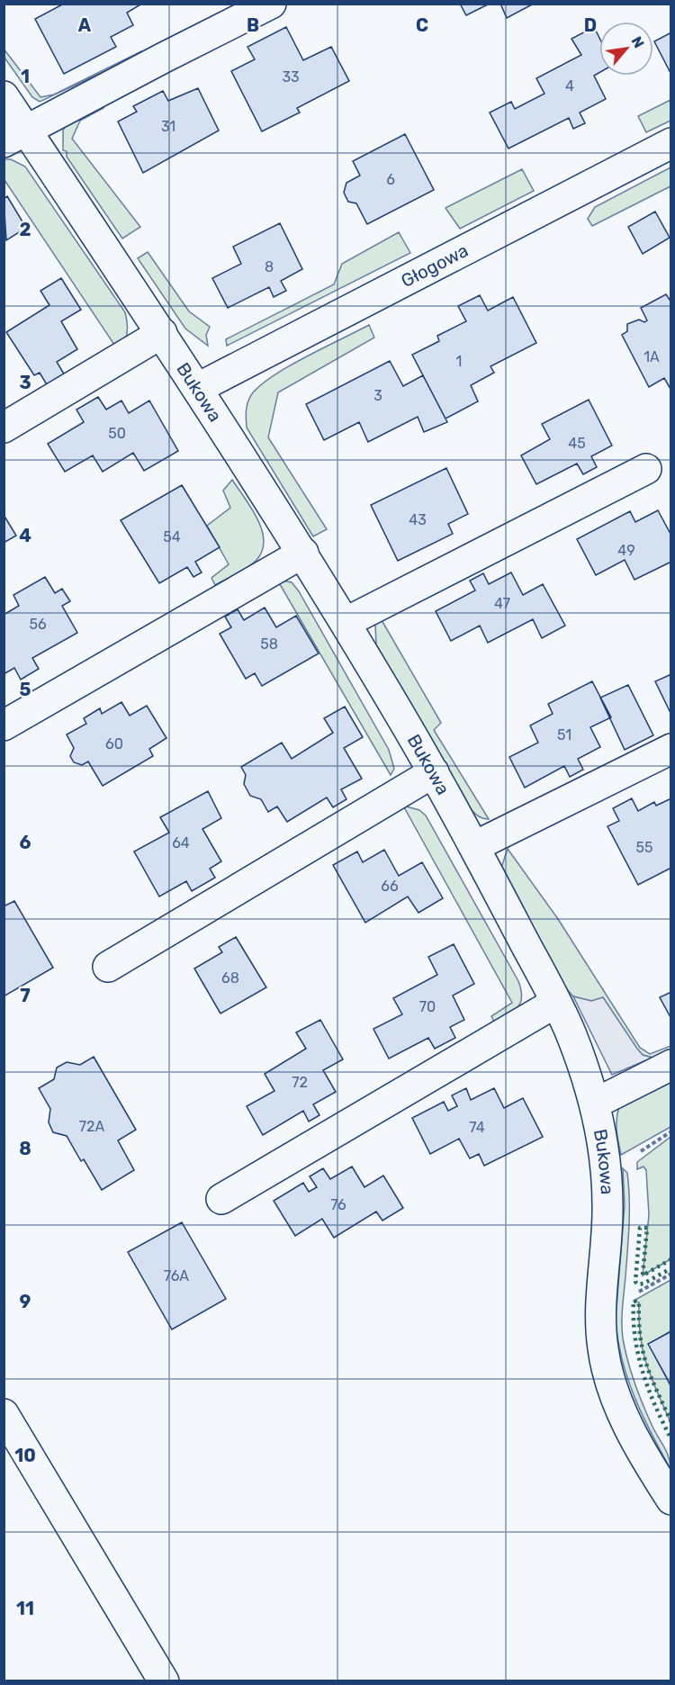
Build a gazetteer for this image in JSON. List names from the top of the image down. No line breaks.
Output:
{"streets":{"street":["Głogowa","Bukowa"]},"crossings":[["Głogowa","Bukowa"]],"house_numbers":["33","4","31","6","8","1A","1","3","50","45","43","54","49","47","56","58","51","60","64","55","66","68","70","72","72A","74","76","76A"],"north":"top right","grid":{"columns":["A","B","C","D"],"rows":["1","2","3","4","5","6","7","8","9","10","11"]}}
